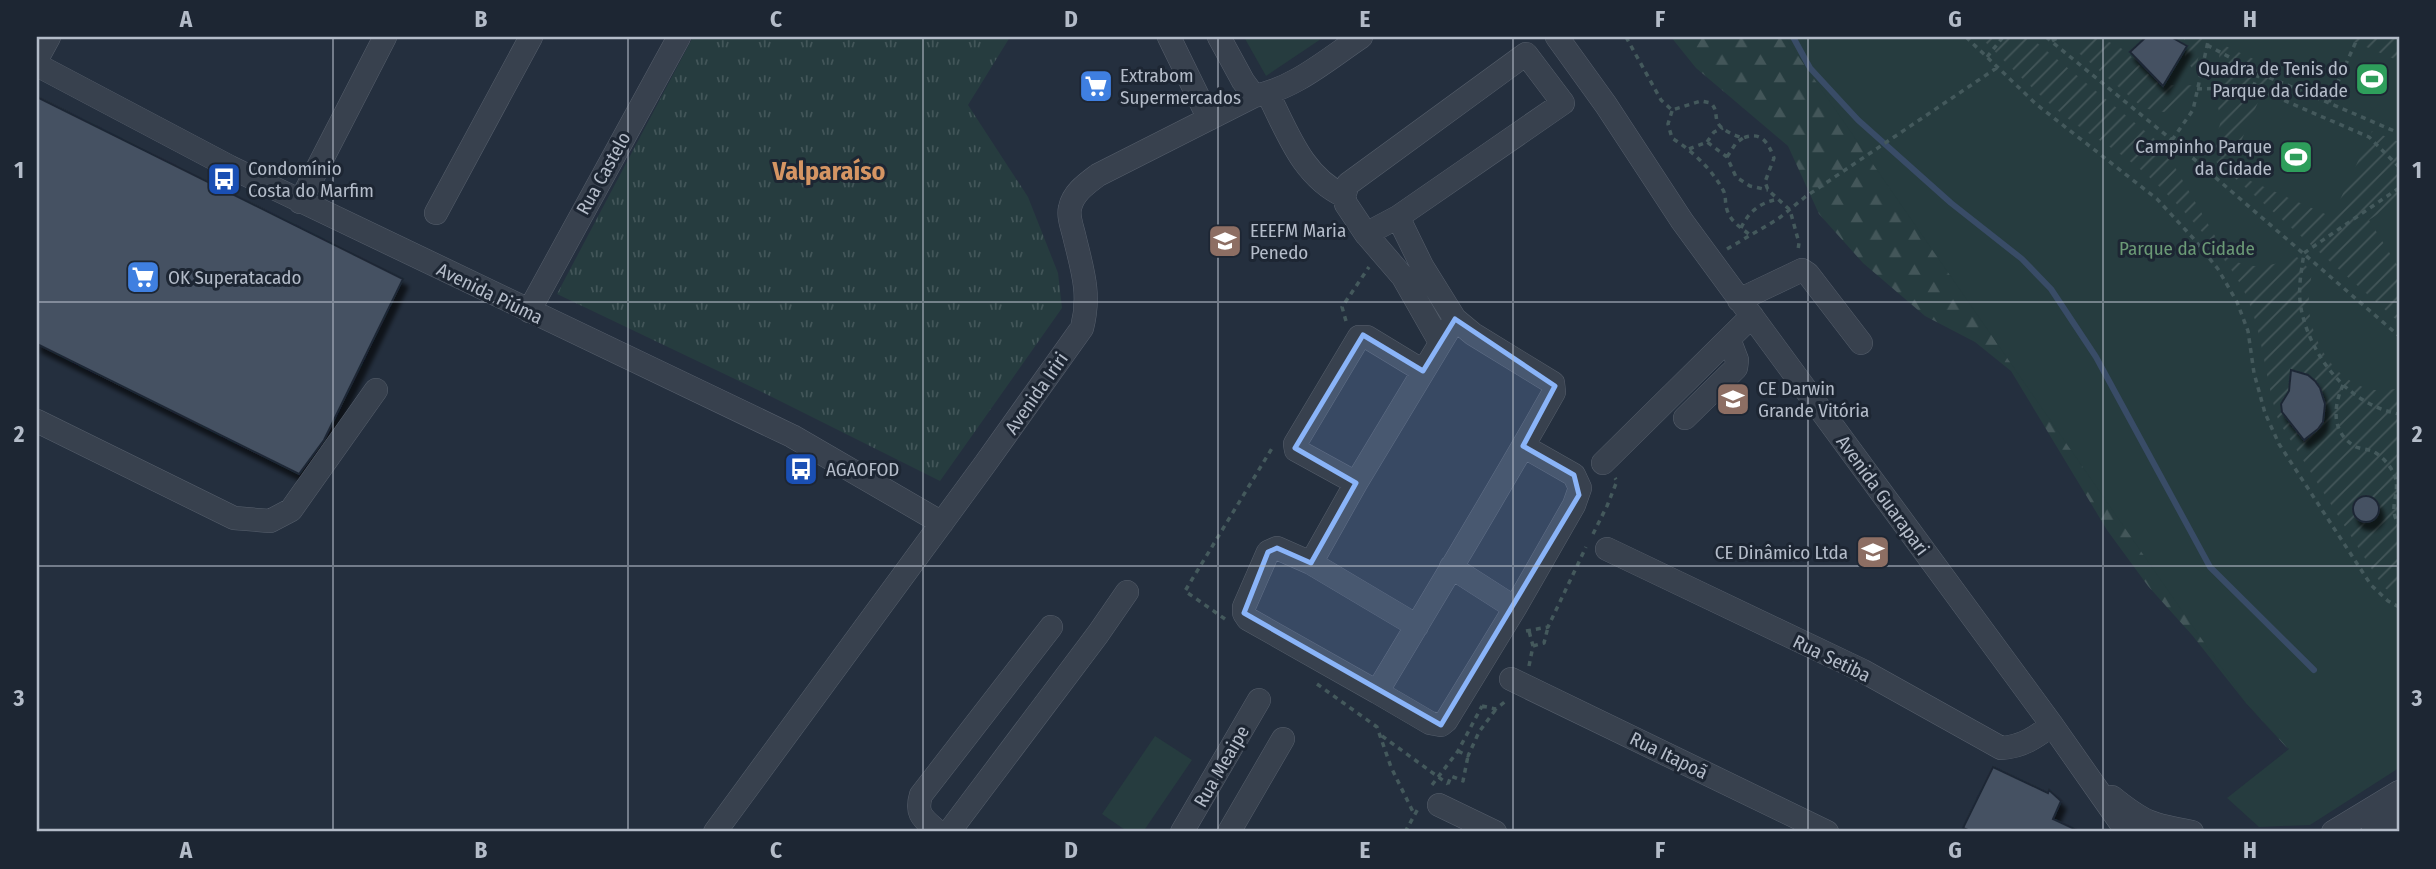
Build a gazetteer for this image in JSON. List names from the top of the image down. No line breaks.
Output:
{"streets":{"street":["Rua Castelo","Avenida Piúma","Avenida Iriri","Avenida Guarapari","Rua Setiba","Rua Itapoã","Rua Meaipe"]},"crossings":[["Rua Castelo","Avenida Piúma"],["Avenida Piúma","Avenida Iriri"],["Avenida Guarapari","Rua Setiba"]],"districts":["Valparaíso"],"parks":["Parque da Cidade"],"places":{"sports":["Quadra de Tenis do Parque da Cidade","Campinho Parque da Cidade"],"supermarket":["Extrabom Supermercados","OK Superatacado"],"bus stop":["Condomínio Costa do Marfim","AGAOFOD"],"school or university":["EEEFM Maria Penedo","CE Darwin Grande Vitória","CE Dinâmico Ltda"]},"grid":{"columns":["A","B","C","D","E","F","G","H"],"rows":["1","2","3"]}}
